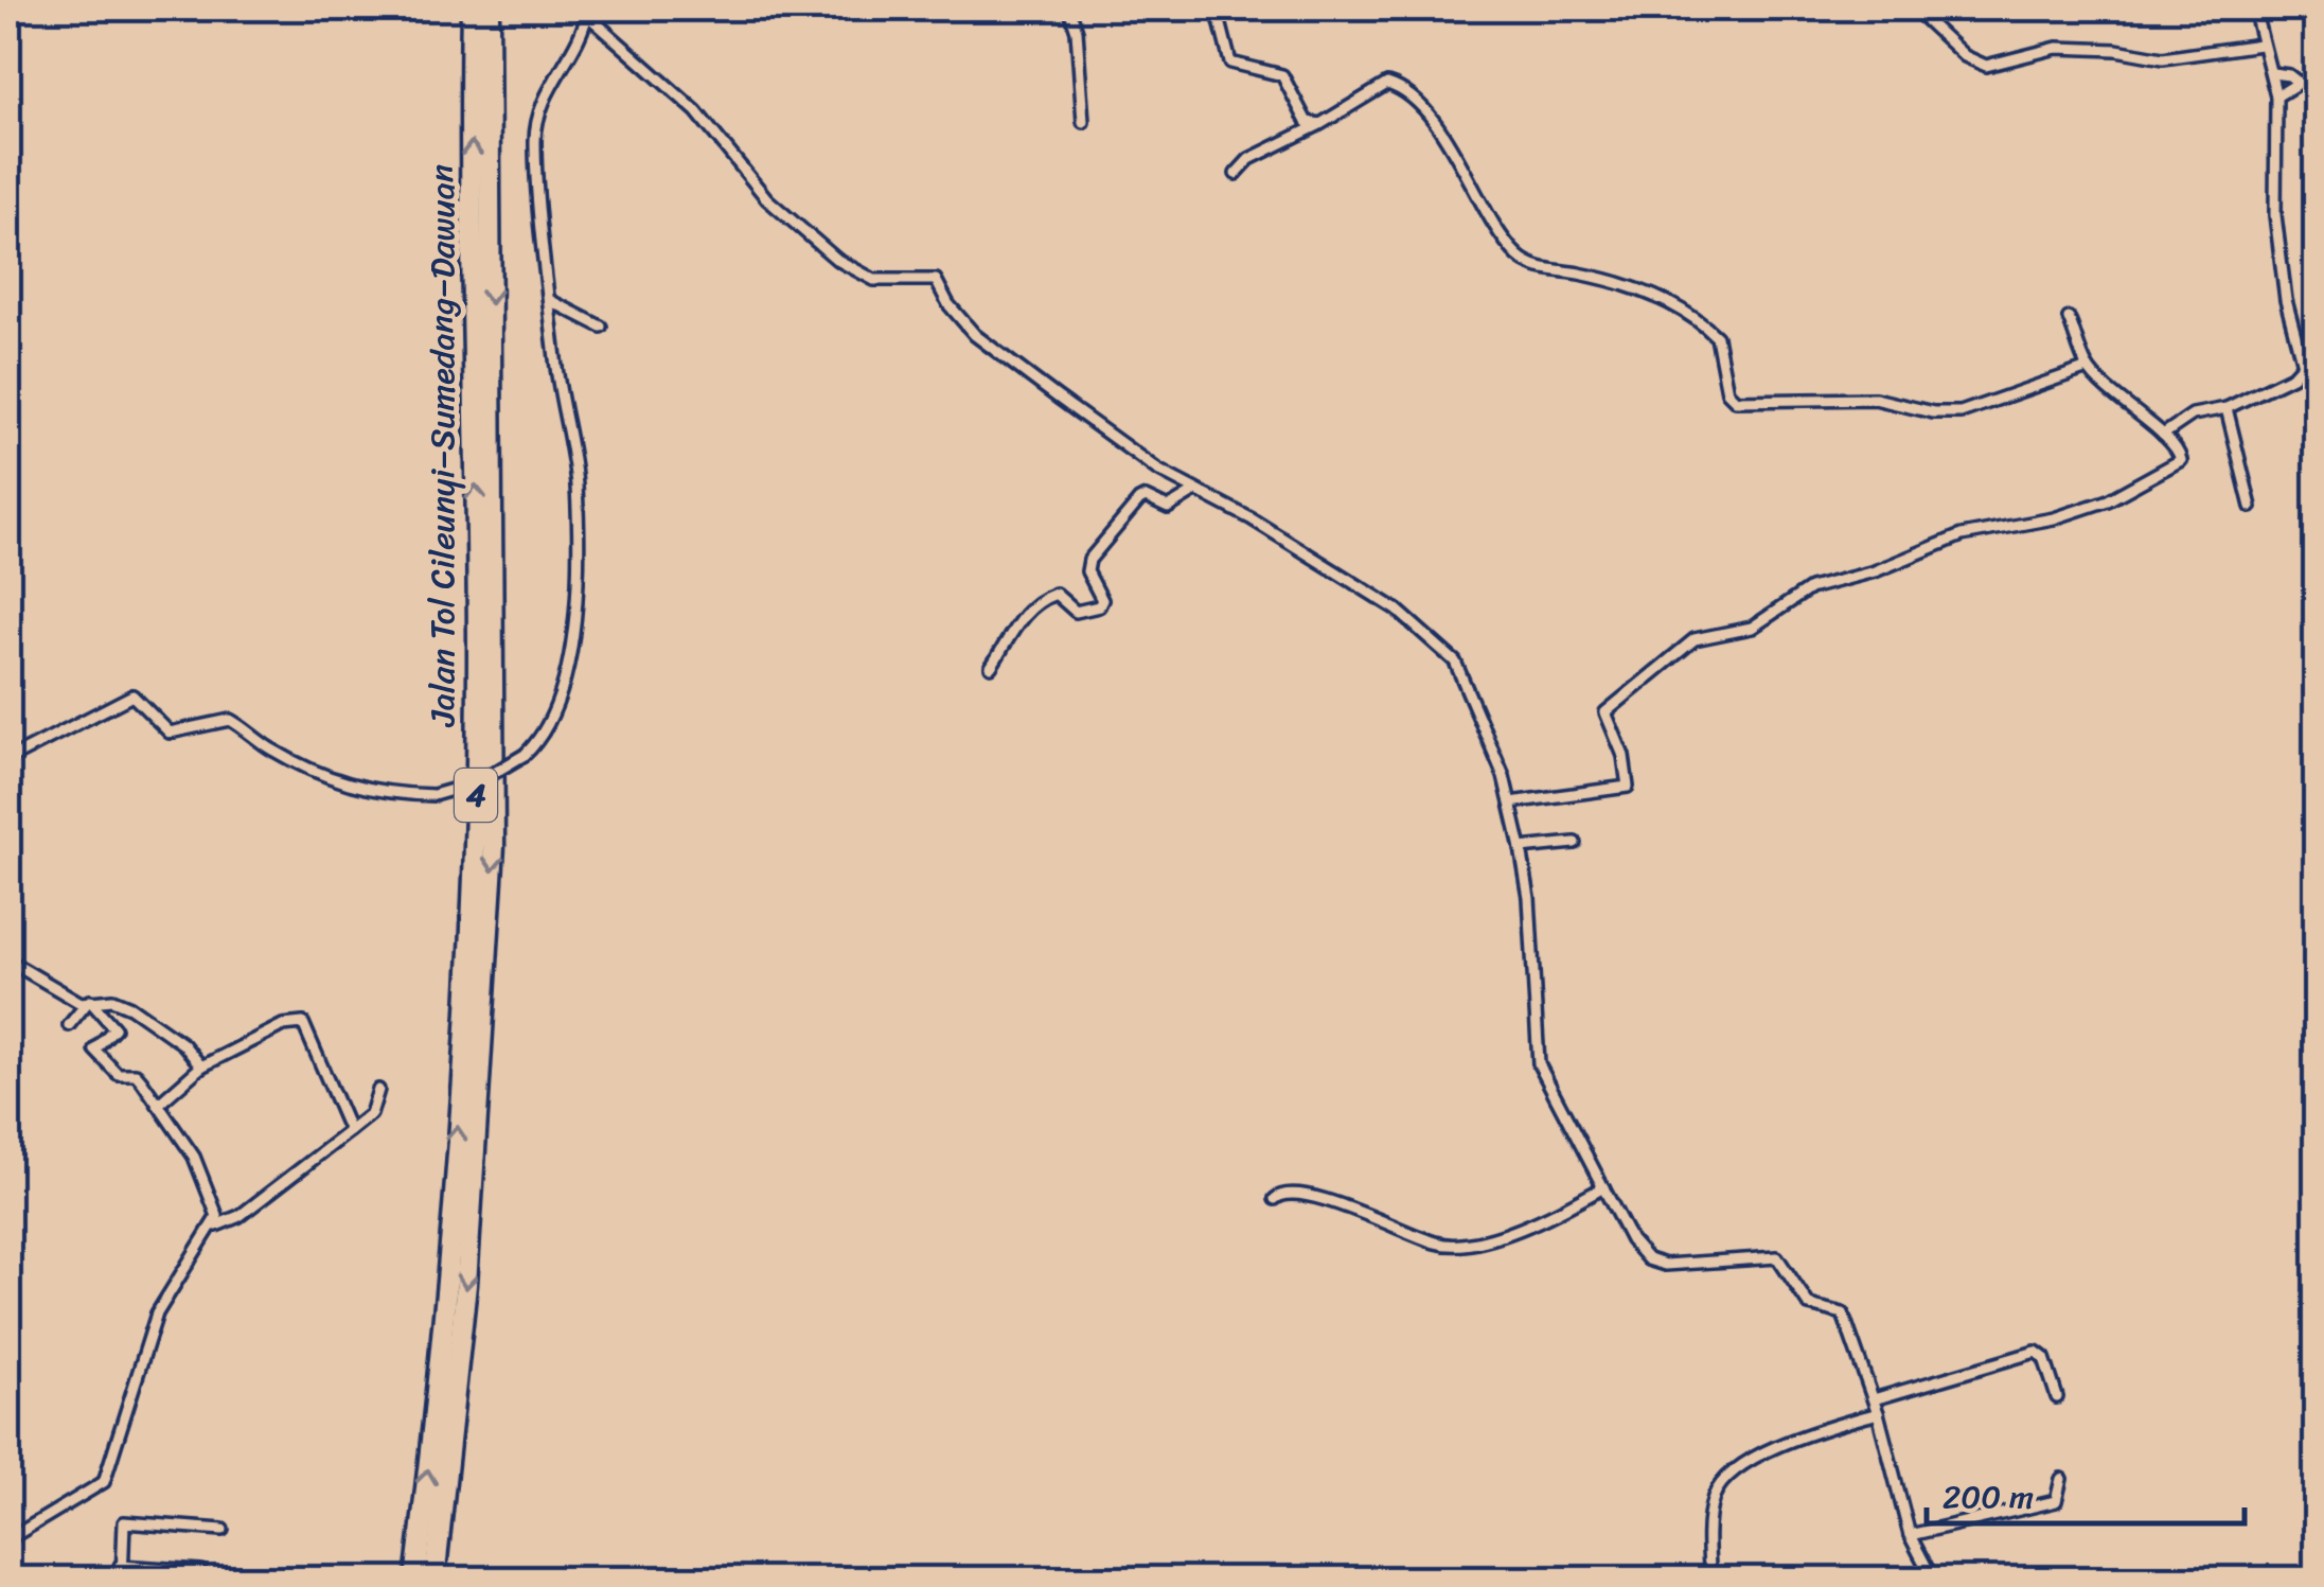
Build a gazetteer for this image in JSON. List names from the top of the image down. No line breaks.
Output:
{"streets":{"highway":["Jalan Tol Cileunyi–Sumedang–Dawuan","4"]},"scale_bar":"200 m"}
